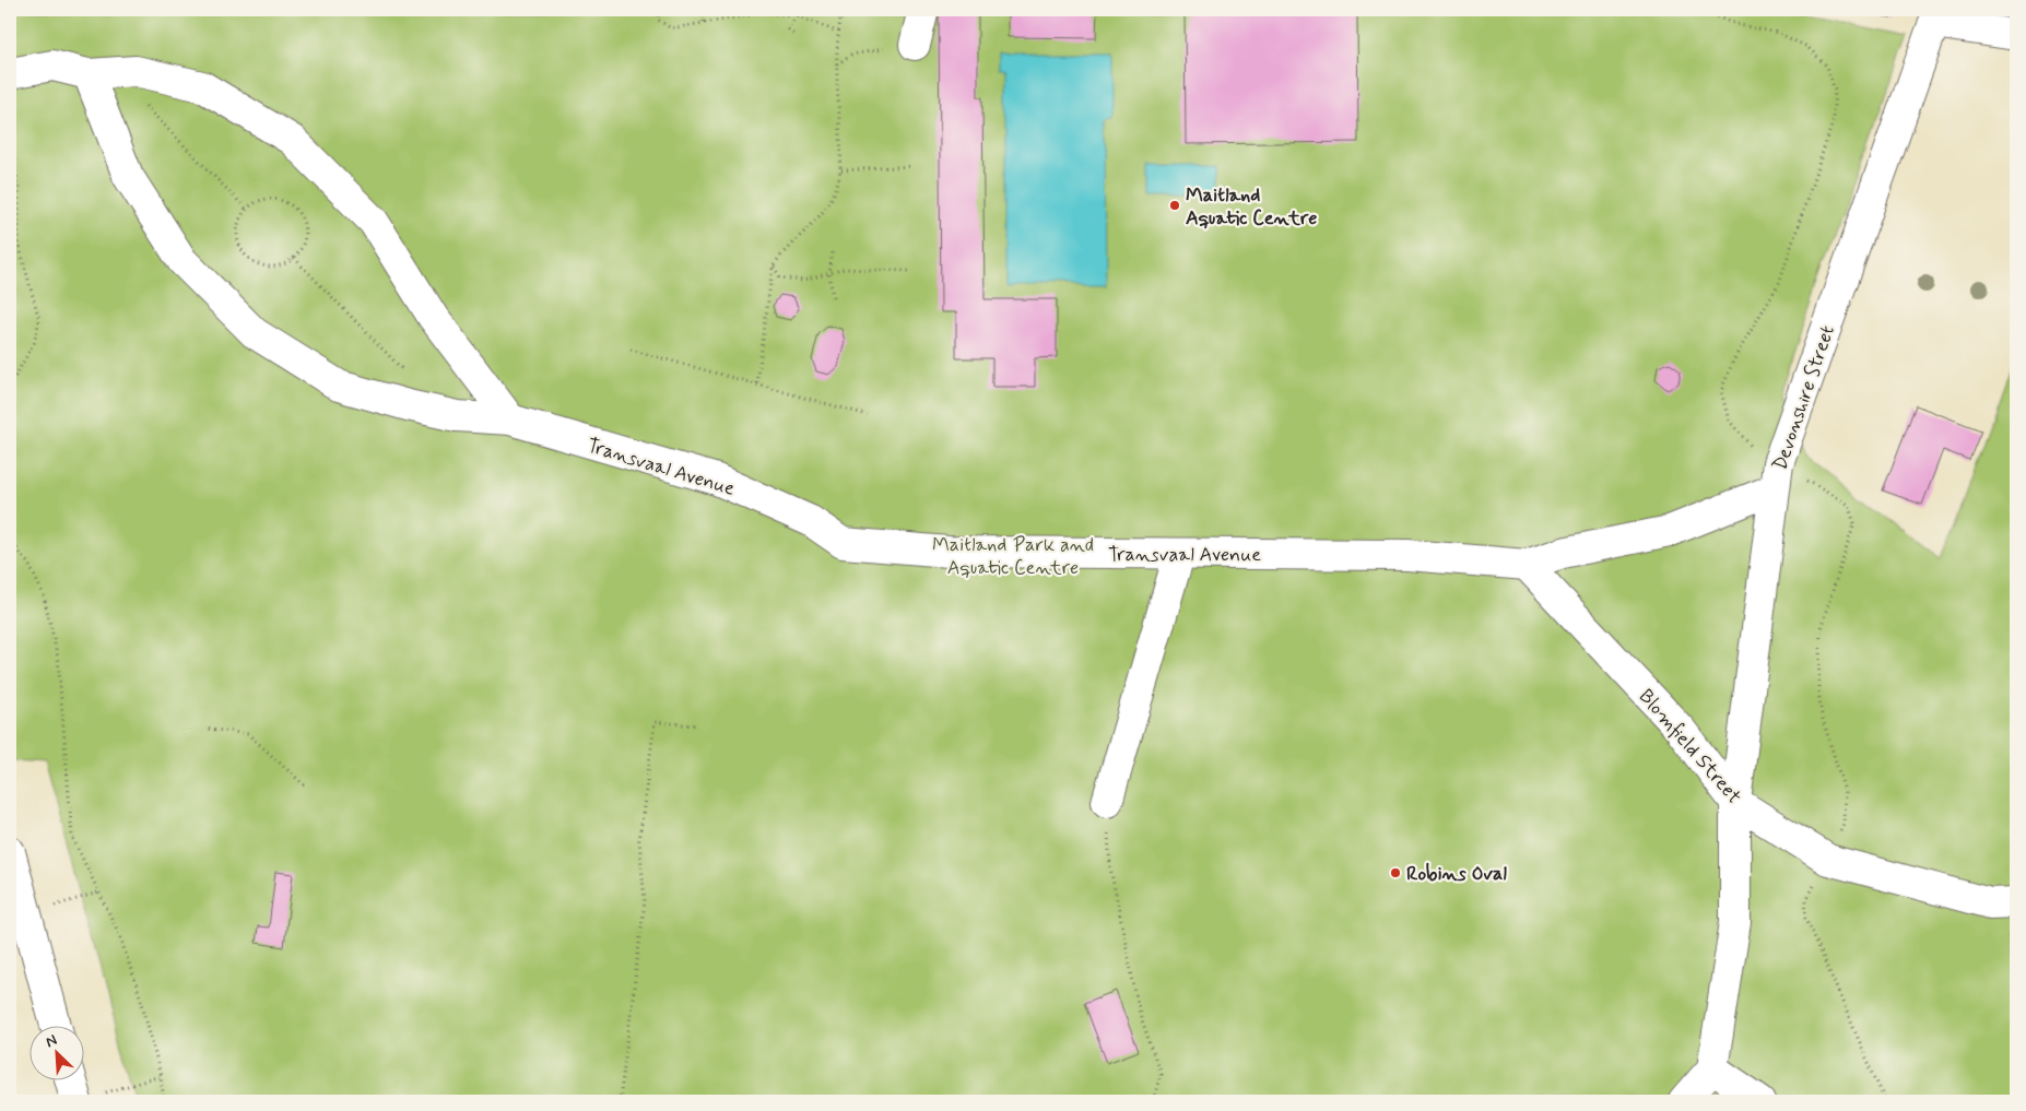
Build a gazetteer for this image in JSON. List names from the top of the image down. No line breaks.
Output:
{"streets":{"street":["Devonshire Street","Transvaal Avenue","Blomfield Street"]},"crossings":[["Devonshire Street","Transvaal Avenue"],["Devonshire Street","Blomfield Street"],["Transvaal Avenue","Blomfield Street"]],"parks":["Maitland Park and Aquatic Centre"],"places":["Maitland Aquatic Centre","Robins Oval"],"north":"top left"}
